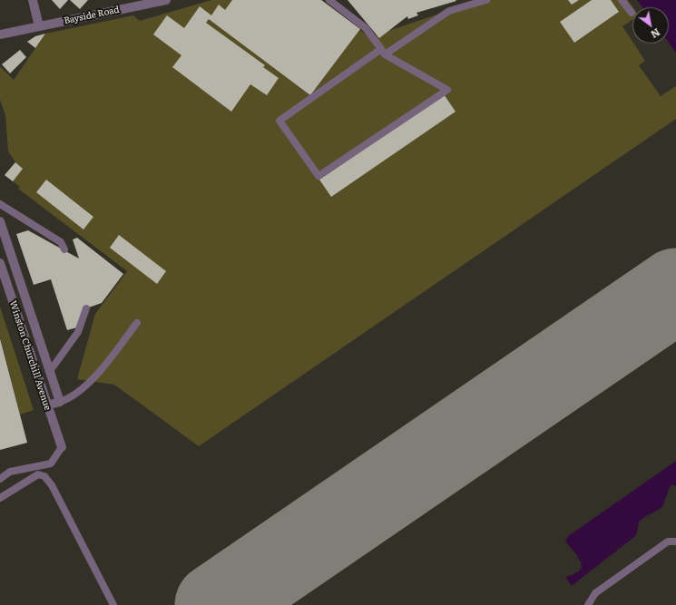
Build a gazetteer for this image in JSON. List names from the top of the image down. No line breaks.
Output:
{"streets":{"street":["Bayside Road","Winston Churchill Avenue"]},"north":"bottom right"}
